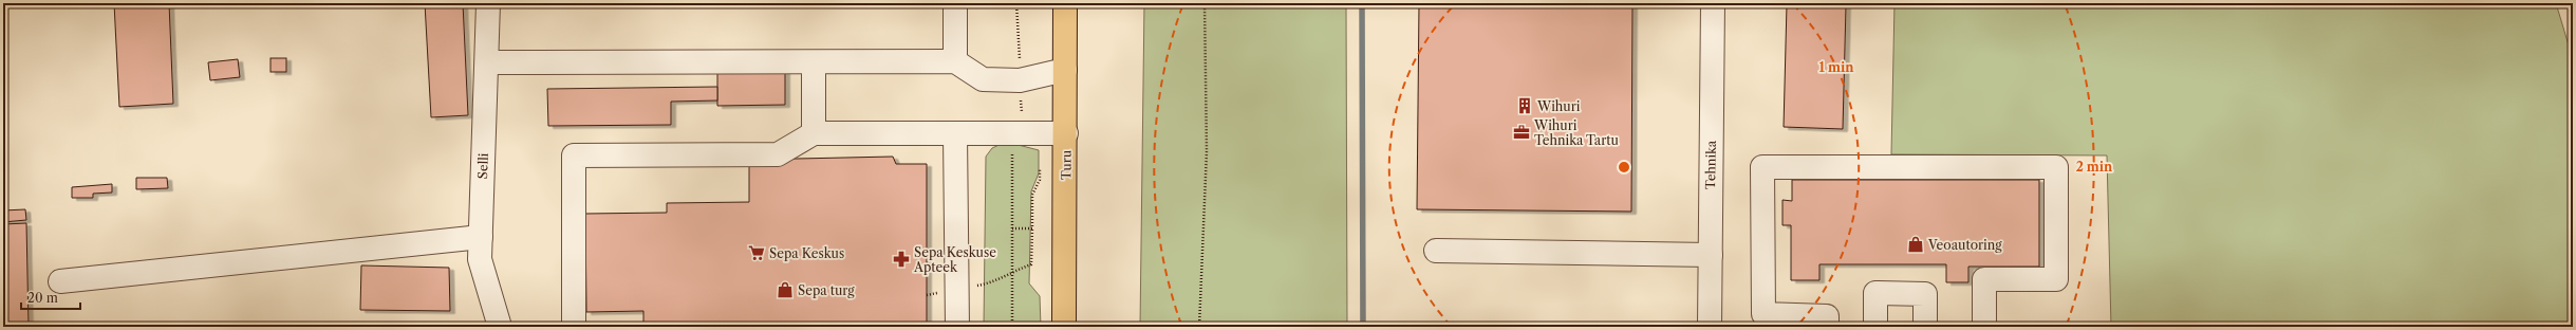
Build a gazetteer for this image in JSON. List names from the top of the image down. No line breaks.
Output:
{"streets":{"main road":["Turu"],"street":["Tehnika","Selli"]},"places":{"building":["Wihuri"],"office":["Wihuri Tehnika Tartu"],"shop":["Veoautoring","Sepa turg"],"supermarket":["Sepa Keskus"],"pharmacy":["Sepa Keskuse Apteek"]},"scale_bar":"20 m","rings":["1 min","2 min"]}
